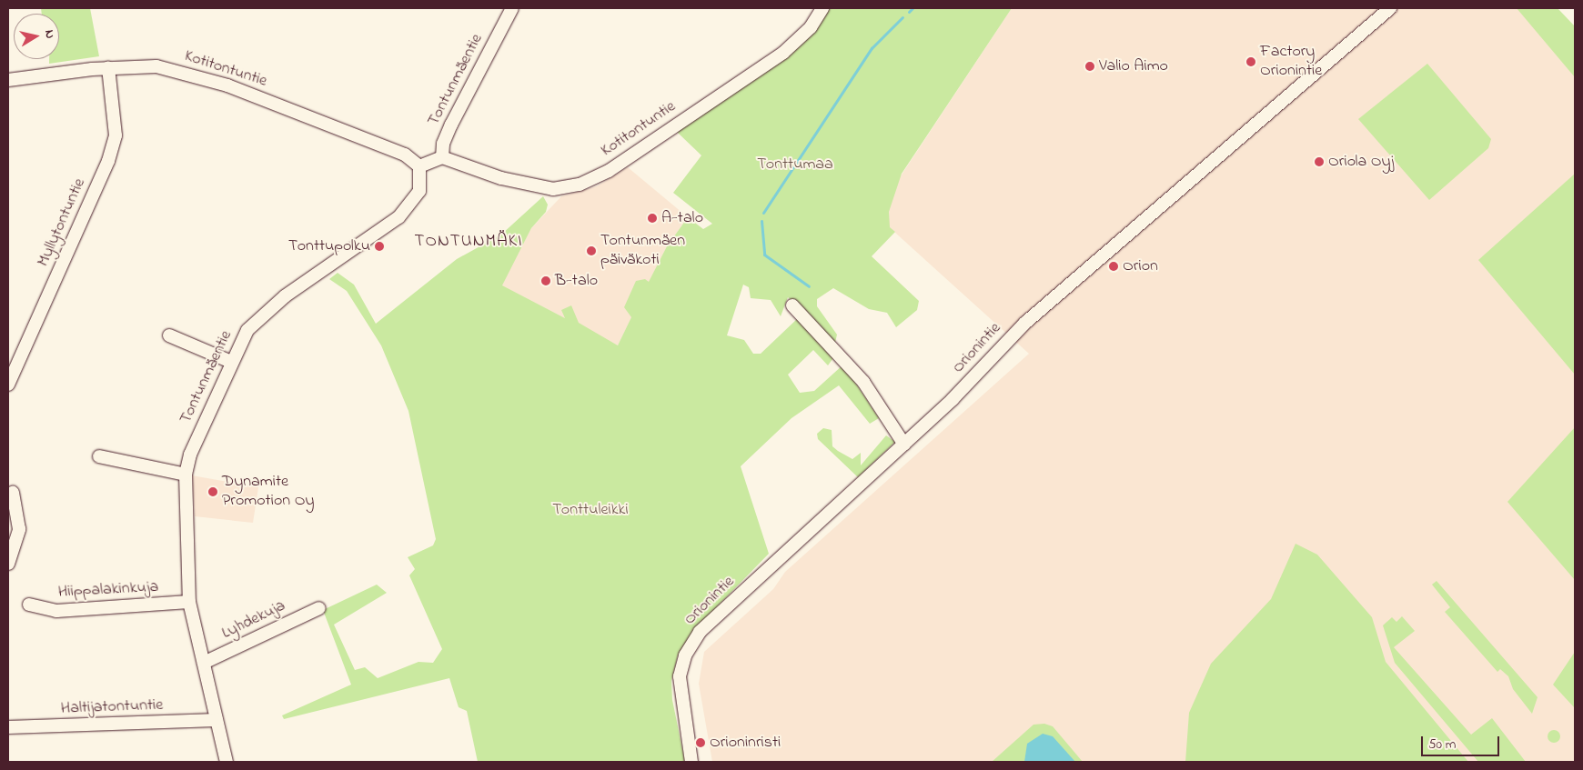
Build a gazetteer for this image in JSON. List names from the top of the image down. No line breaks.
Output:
{"streets":{"street":["Kotitontuntie","Tontunmäentie","Myllytontuntie","Orionintie","Hiippalakinkuja","Lyhdekuja","Haltijatontuntie"]},"crossings":[["Kotitontuntie","Tontunmäentie"],["Kotitontuntie","Myllytontuntie"],["Tontunmäentie","Hiippalakinkuja"],["Tontunmäentie","Lyhdekuja"],["Tontunmäentie","Haltijatontuntie"]],"districts":["TONTUNMÄKI"],"parks":["Tonttumaa","Tonttuleikki"],"places":["Factory Orionintie","Valio Aimo","Oriola Oyj","A-talo","Tonttupolku","Tontunmäen päiväkoti","Orion","B-talo","Dynamite Promotion Oy","Orioninristi"],"scale_bar":"50 m","north":"right"}
